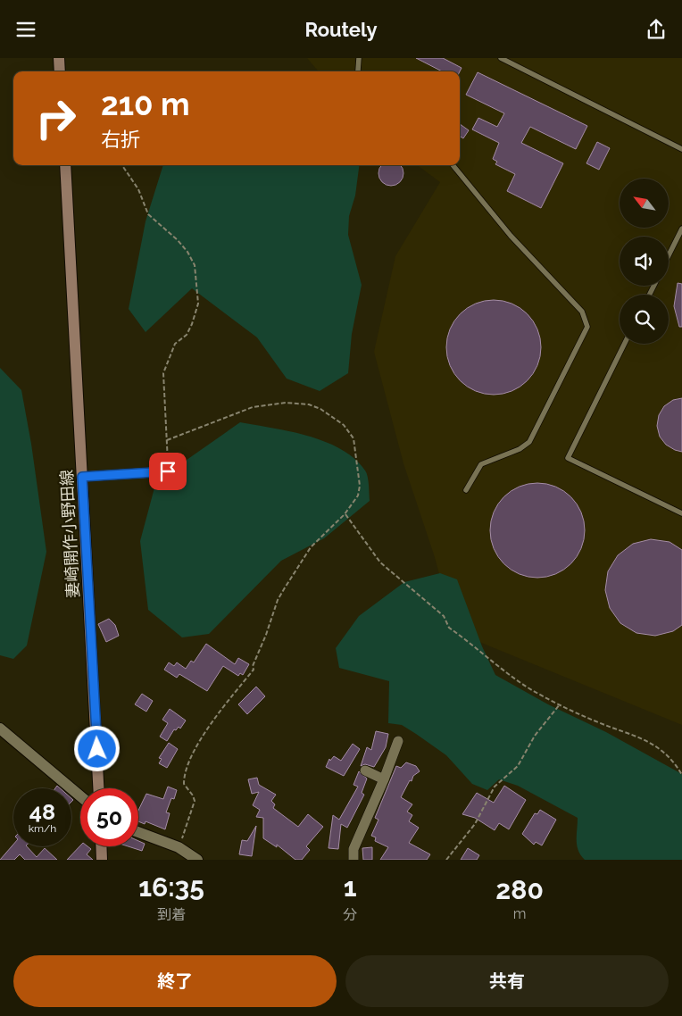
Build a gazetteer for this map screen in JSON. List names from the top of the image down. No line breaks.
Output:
{"streets":{"main road":["妻崎開作小野田線"]},"north":"top left","page":{"header":"Routely","turn":["210 m","右折"],"speed":"48 km/h","limit":"50","eta":["16:35","到着","1","分","280","m"],"buttons":["終了","共有"]}}
